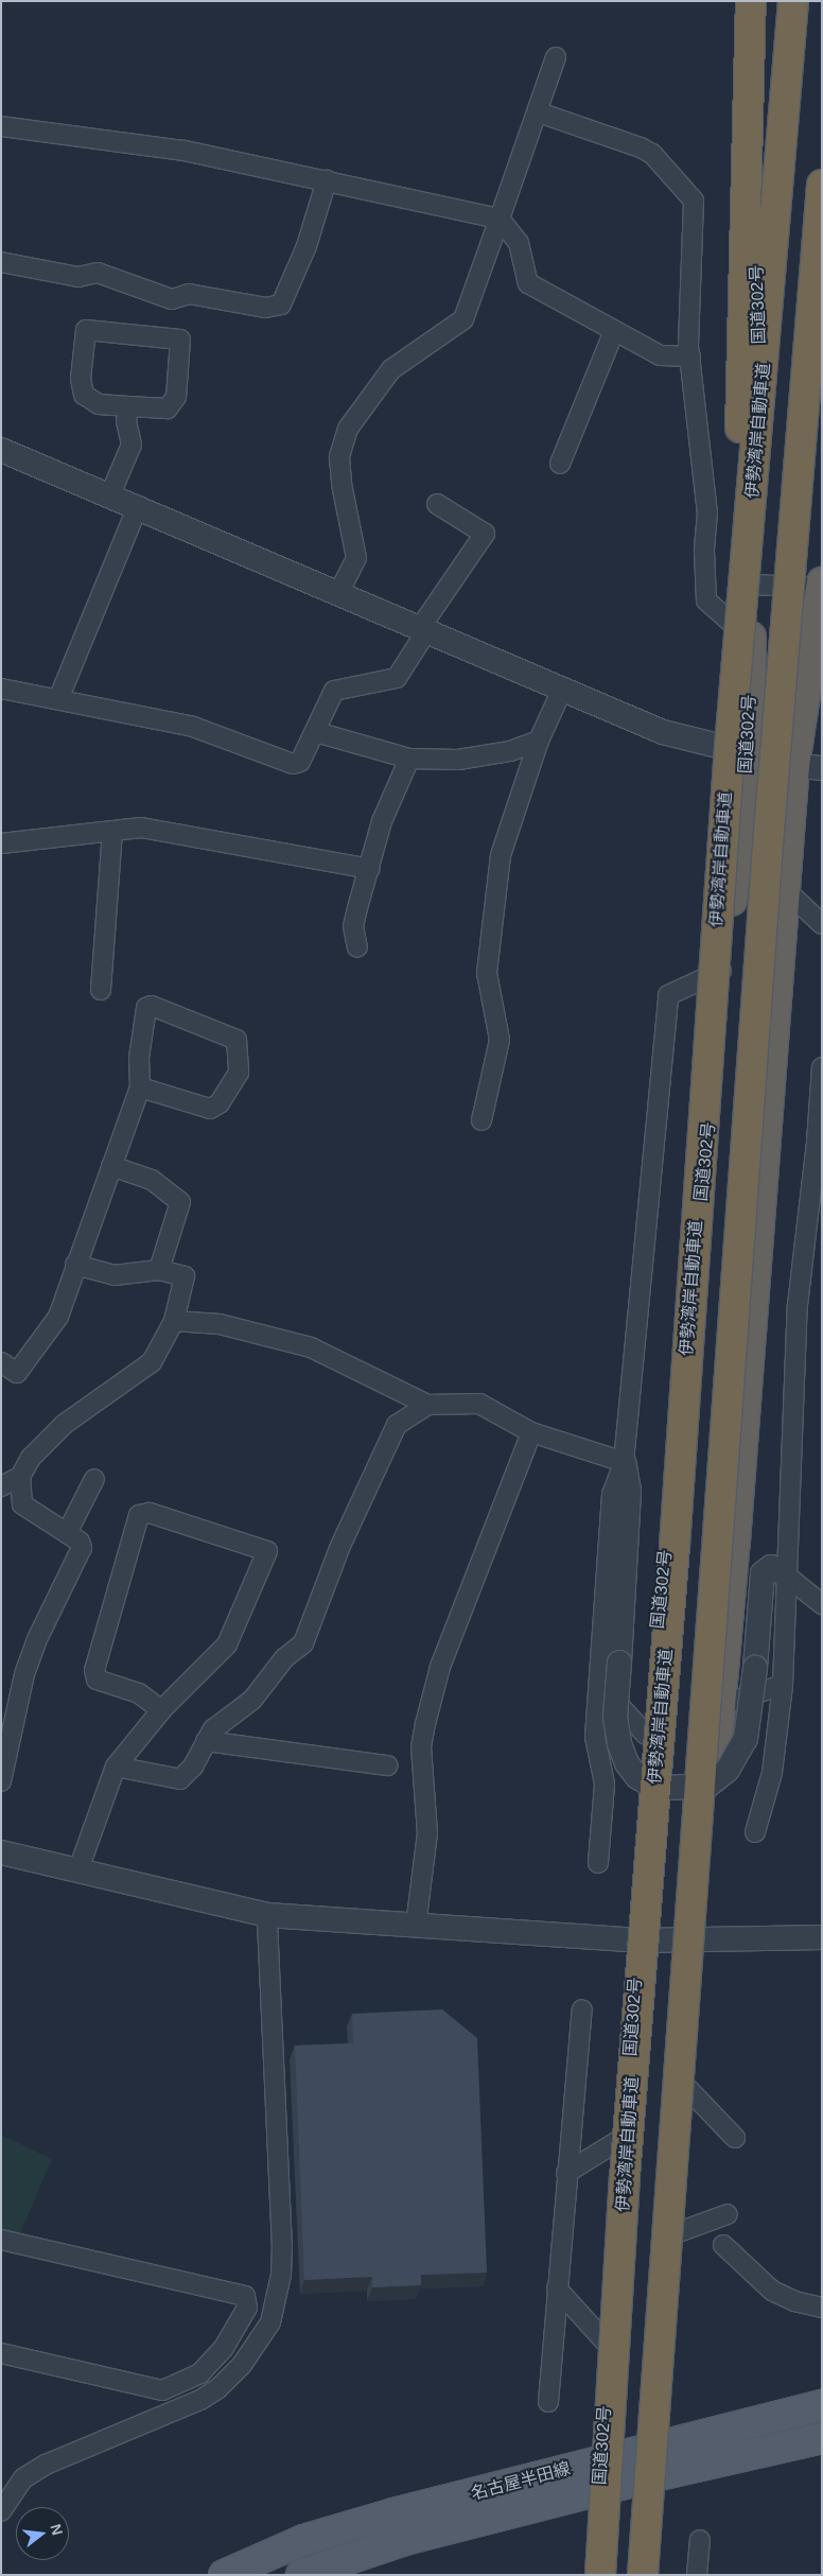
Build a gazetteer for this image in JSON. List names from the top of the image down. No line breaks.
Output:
{"streets":{"highway":["国道302号","伊勢湾岸自動車道"],"main road":["名古屋半田線"]},"crossings":[["国道302号","伊勢湾岸自動車道"],["国道302号","名古屋半田線"]],"north":"right"}
